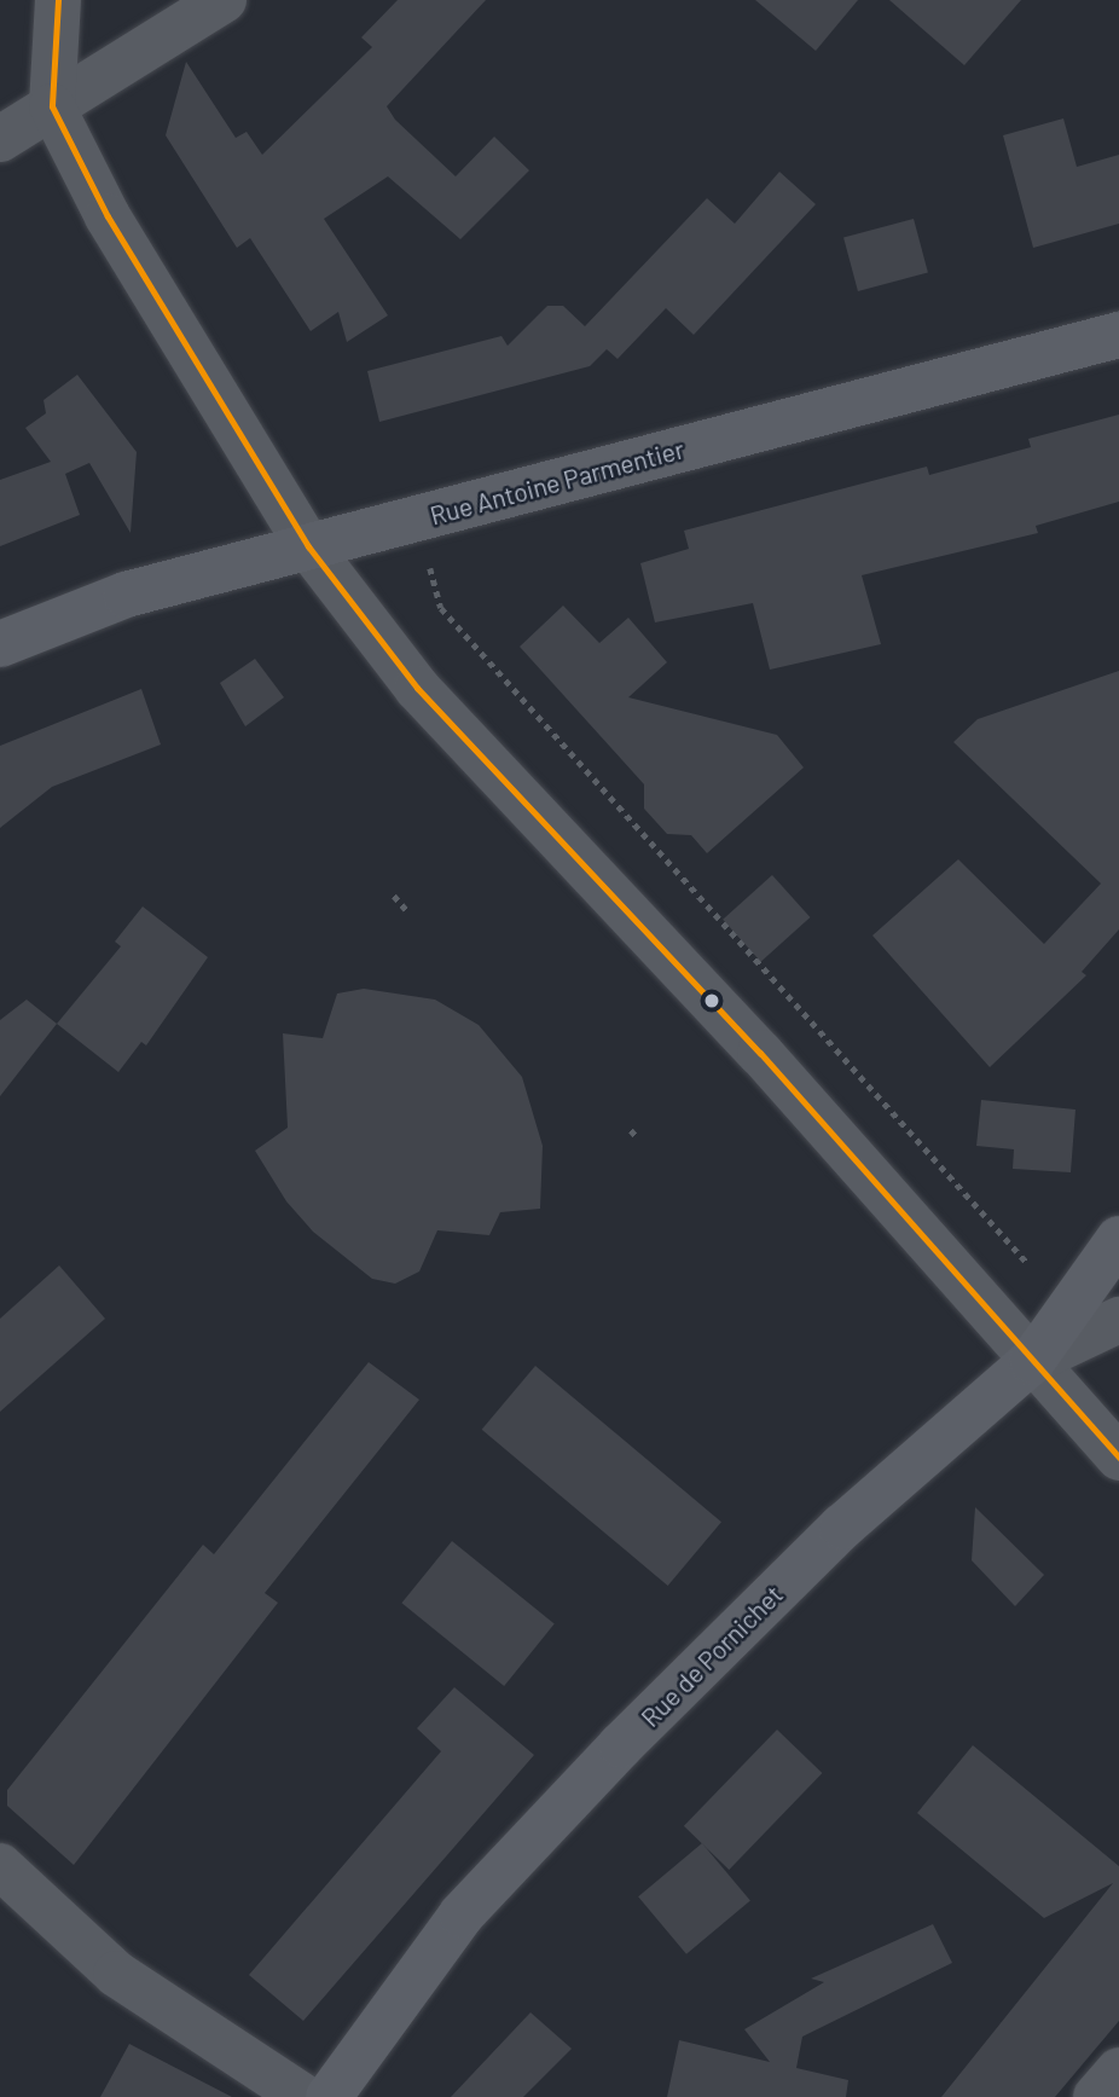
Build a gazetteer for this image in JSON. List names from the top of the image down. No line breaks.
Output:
{"streets":{"main road":["Rue Antoine Parmentier","Rue de Pornichet"]}}
